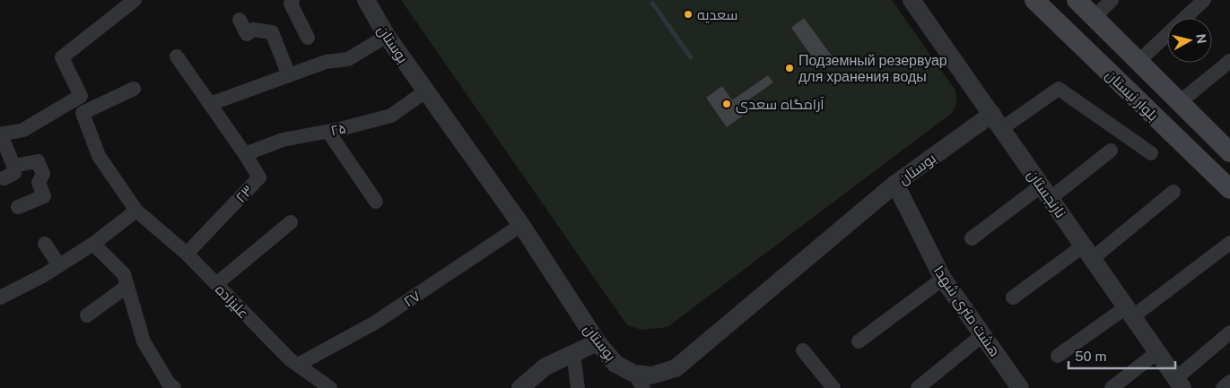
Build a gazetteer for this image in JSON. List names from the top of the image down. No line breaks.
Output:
{"streets":{"main road":["بلوار نیستان"],"street":["بوستان","۲۵","۲۳","نارنجستان","۲۷","علیزاده","هشت متری شهدا"]},"crossings":[["بوستان","۲۵"],["بوستان","نارنجستان"],["بوستان","۲۷"],["بوستان","هشت متری شهدا"],["۲۵","۲۳"],["۲۳","علیزاده"],["۲۷","علیزاده"]],"places":["سعدیه","Подземный резервуар для хранения воды","آرامگاه سعدی"],"scale_bar":"50 m","north":"right"}
